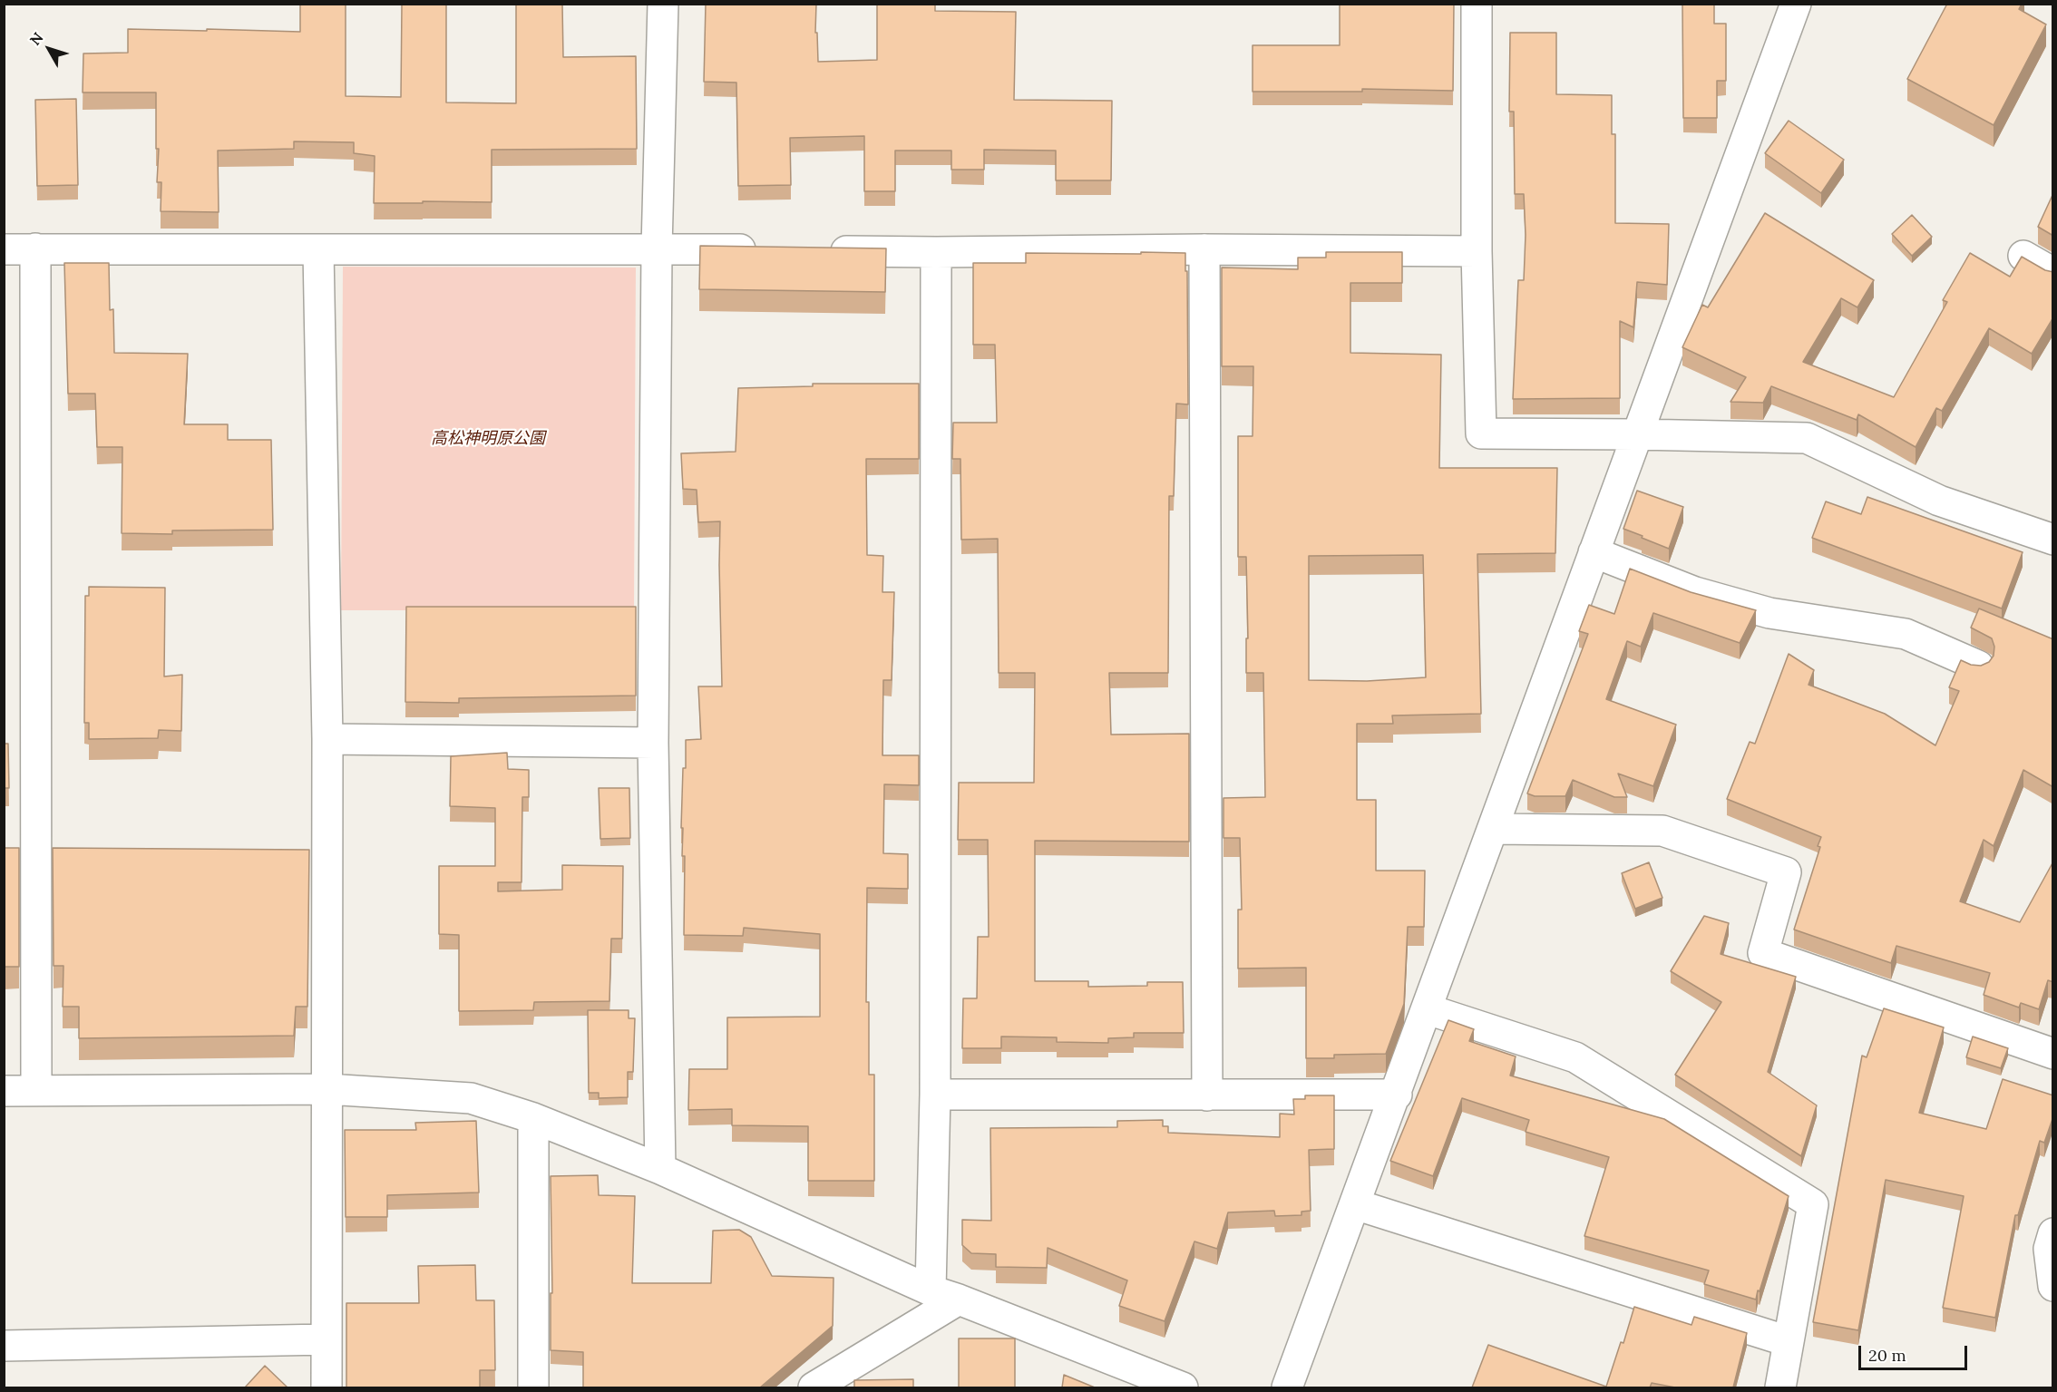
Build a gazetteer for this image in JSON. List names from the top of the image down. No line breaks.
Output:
{"parks":["高松神明原公園"],"scale_bar":"20 m","north":"top left"}
